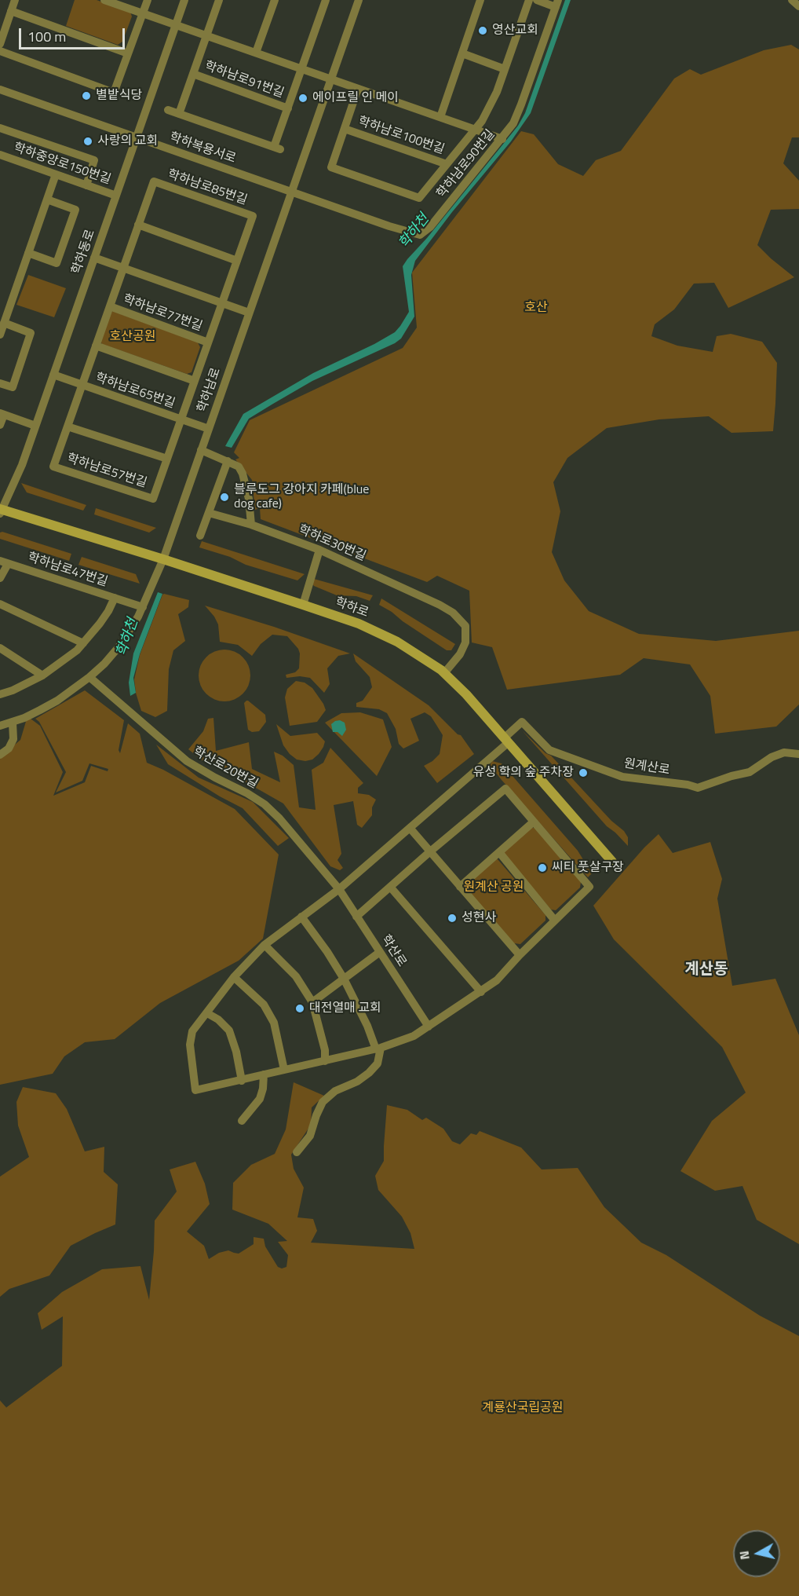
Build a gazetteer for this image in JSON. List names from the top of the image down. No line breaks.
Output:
{"streets":{"street":["학하남로91번길","학하남로100번길","학하복용서로","학하중앙로150번길","학하남로90번길","학하남로85번길","학하동로","학하남로77번길","학하남로","학하남로65번길","학하남로57번길","학하로30번길","학하남로47번길","학하로","원계산로","학산로20번길","학산로"]},"crossings":[["학하복용서로","학하남로90번길"],["학하복용서로","학하동로"],["학하복용서로","학하남로"],["학하중앙로150번길","학하동로"],["학하남로90번길","학하남로"],["학하남로85번길","학하남로77번길"],["학하동로","학하남로65번길"],["학하동로","학하로"],["학하남로77번길","학하남로65번길"],["학하남로","학하남로65번길"],["학하남로","학하로"],["학하남로","학산로20번길"],["학하남로65번길","학하남로57번길"],["학하로30번길","학하로"],["학하로","원계산로"],["학산로20번길","학산로"]],"districts":["계산동"],"water":["학하천"],"parks":["호산","호산공원","원계산 공원","계룡산국립공원"],"places":["영산교회","별밭식당","에이프릴 인 메이","사랑의 교회","블루도그 강아지 카페(blue dog cafe)","유성 학의 숲 주차장","씨티 풋살구장","성현사","대전열매 교회"],"scale_bar":"100 m","north":"left"}
